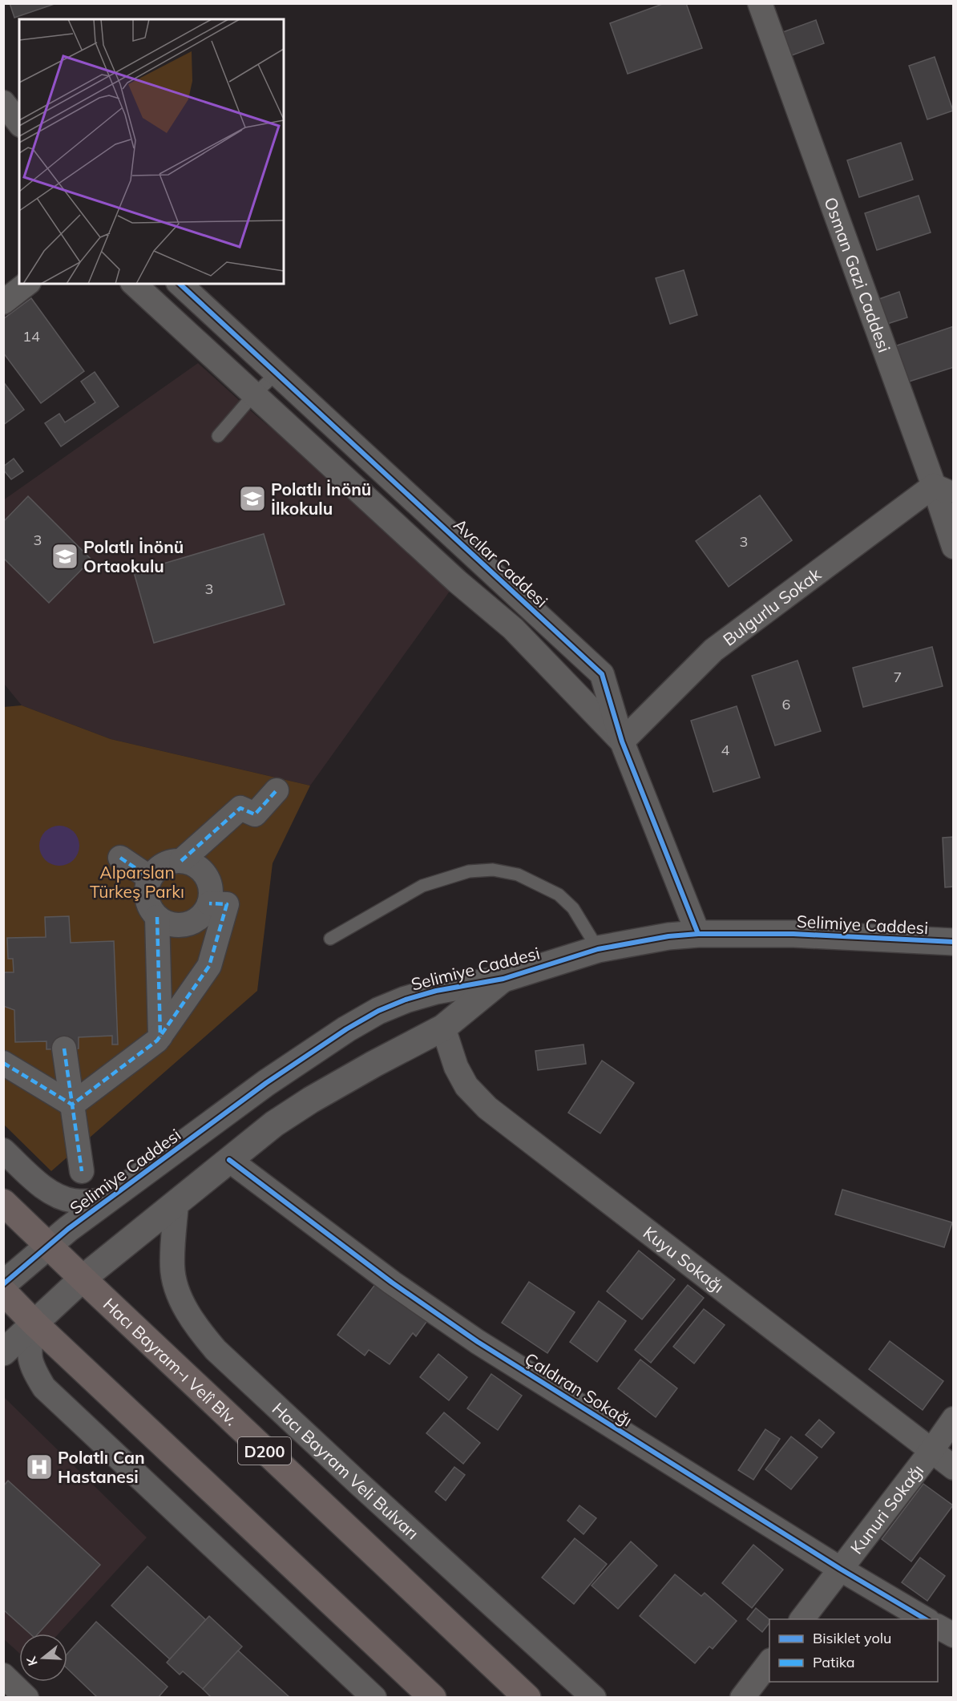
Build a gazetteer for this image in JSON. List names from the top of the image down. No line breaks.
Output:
{"streets":{"highway":["Hacı Bayram-ı Velî Blv.","D200"],"street":["Osman Gazi Caddesi","Avcılar Caddesi","Bulgurlu Sokak","Selimiye Caddesi","Kuyu Sokağı","Çaldıran Sokağı","Hacı Bayram Veli Bulvarı","Kunuri Sokağı"]},"crossings":[["Osman Gazi Caddesi","Bulgurlu Sokak"],["Avcılar Caddesi","Bulgurlu Sokak"],["Avcılar Caddesi","Selimiye Caddesi"],["Selimiye Caddesi","Kuyu Sokağı"],["Selimiye Caddesi","Hacı Bayram-ı Velî Blv."],["Selimiye Caddesi","Çaldıran Sokağı"],["Selimiye Caddesi","Hacı Bayram Veli Bulvarı"],["Kuyu Sokağı","Kunuri Sokağı"],["Çaldıran Sokağı","Kunuri Sokağı"]],"parks":["Alparslan Türkeş Parkı"],"places":{"school or university":["Polatlı İnönü İlkokulu","Polatlı İnönü Ortaokulu"],"hospital":["Polatlı Can Hastanesi"]},"house_numbers":["14","3","3","3","7","6","4"],"legend":["Bisiklet yolu","Patika"],"north":"left"}
